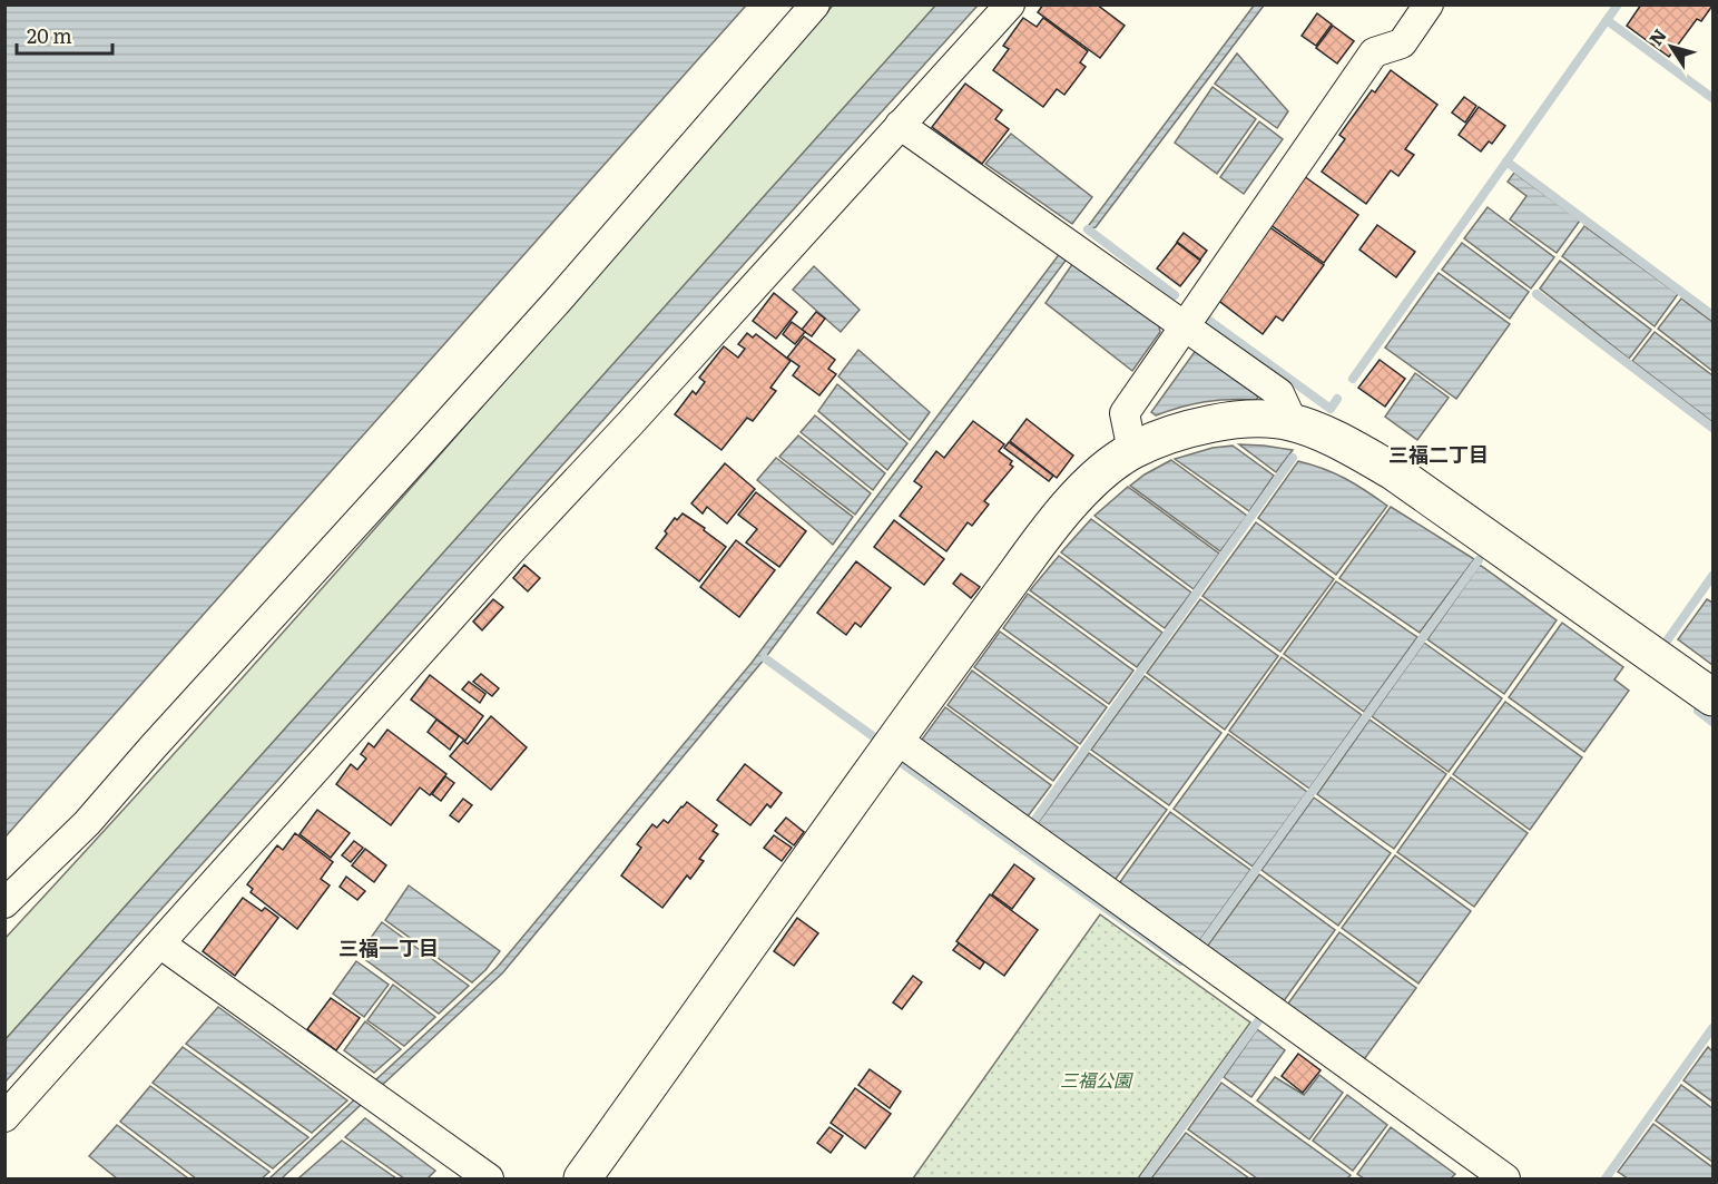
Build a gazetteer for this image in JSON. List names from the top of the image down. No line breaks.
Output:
{"districts":["三福二丁目","三福一丁目"],"parks":["三福公園"],"scale_bar":"20 m","north":"top left"}
